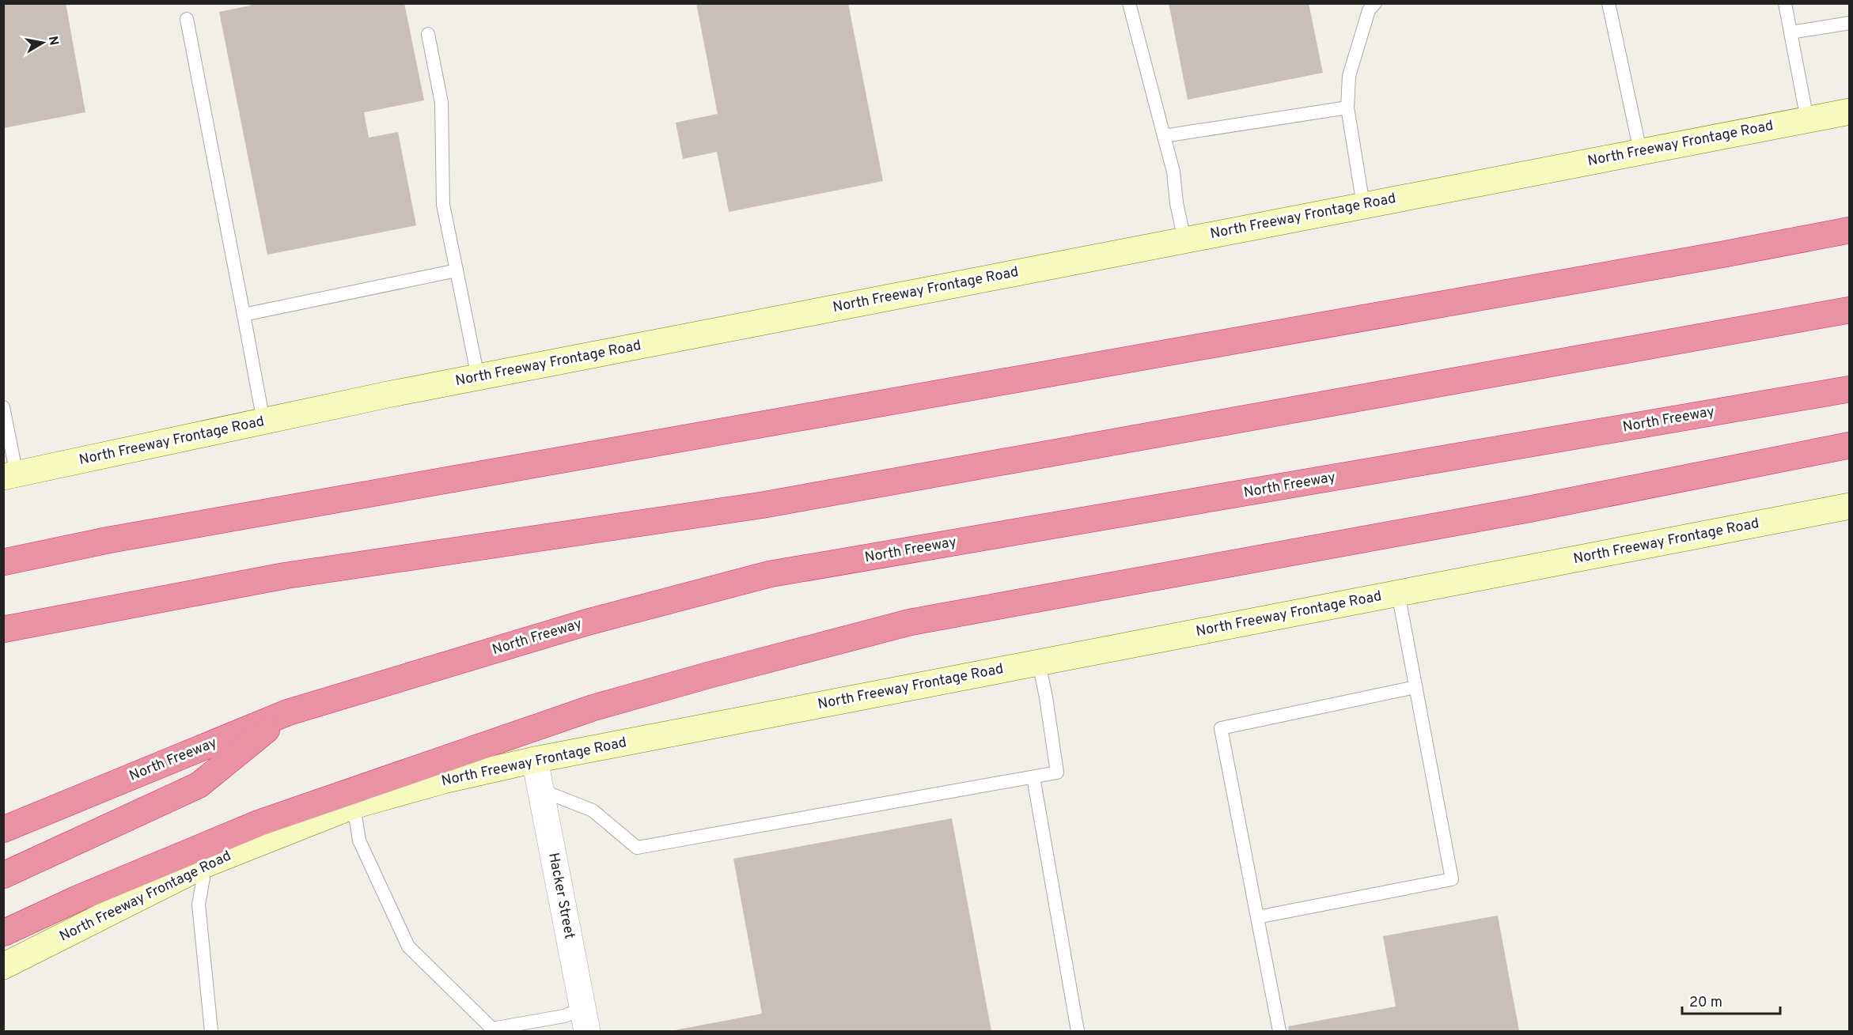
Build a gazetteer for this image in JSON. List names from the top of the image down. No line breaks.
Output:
{"streets":{"highway":["North Freeway"],"main road":["North Freeway Frontage Road"],"street":["Hacker Street"]},"crossings":[["North Freeway Frontage Road","Hacker Street"]],"scale_bar":"20 m","north":"right"}
